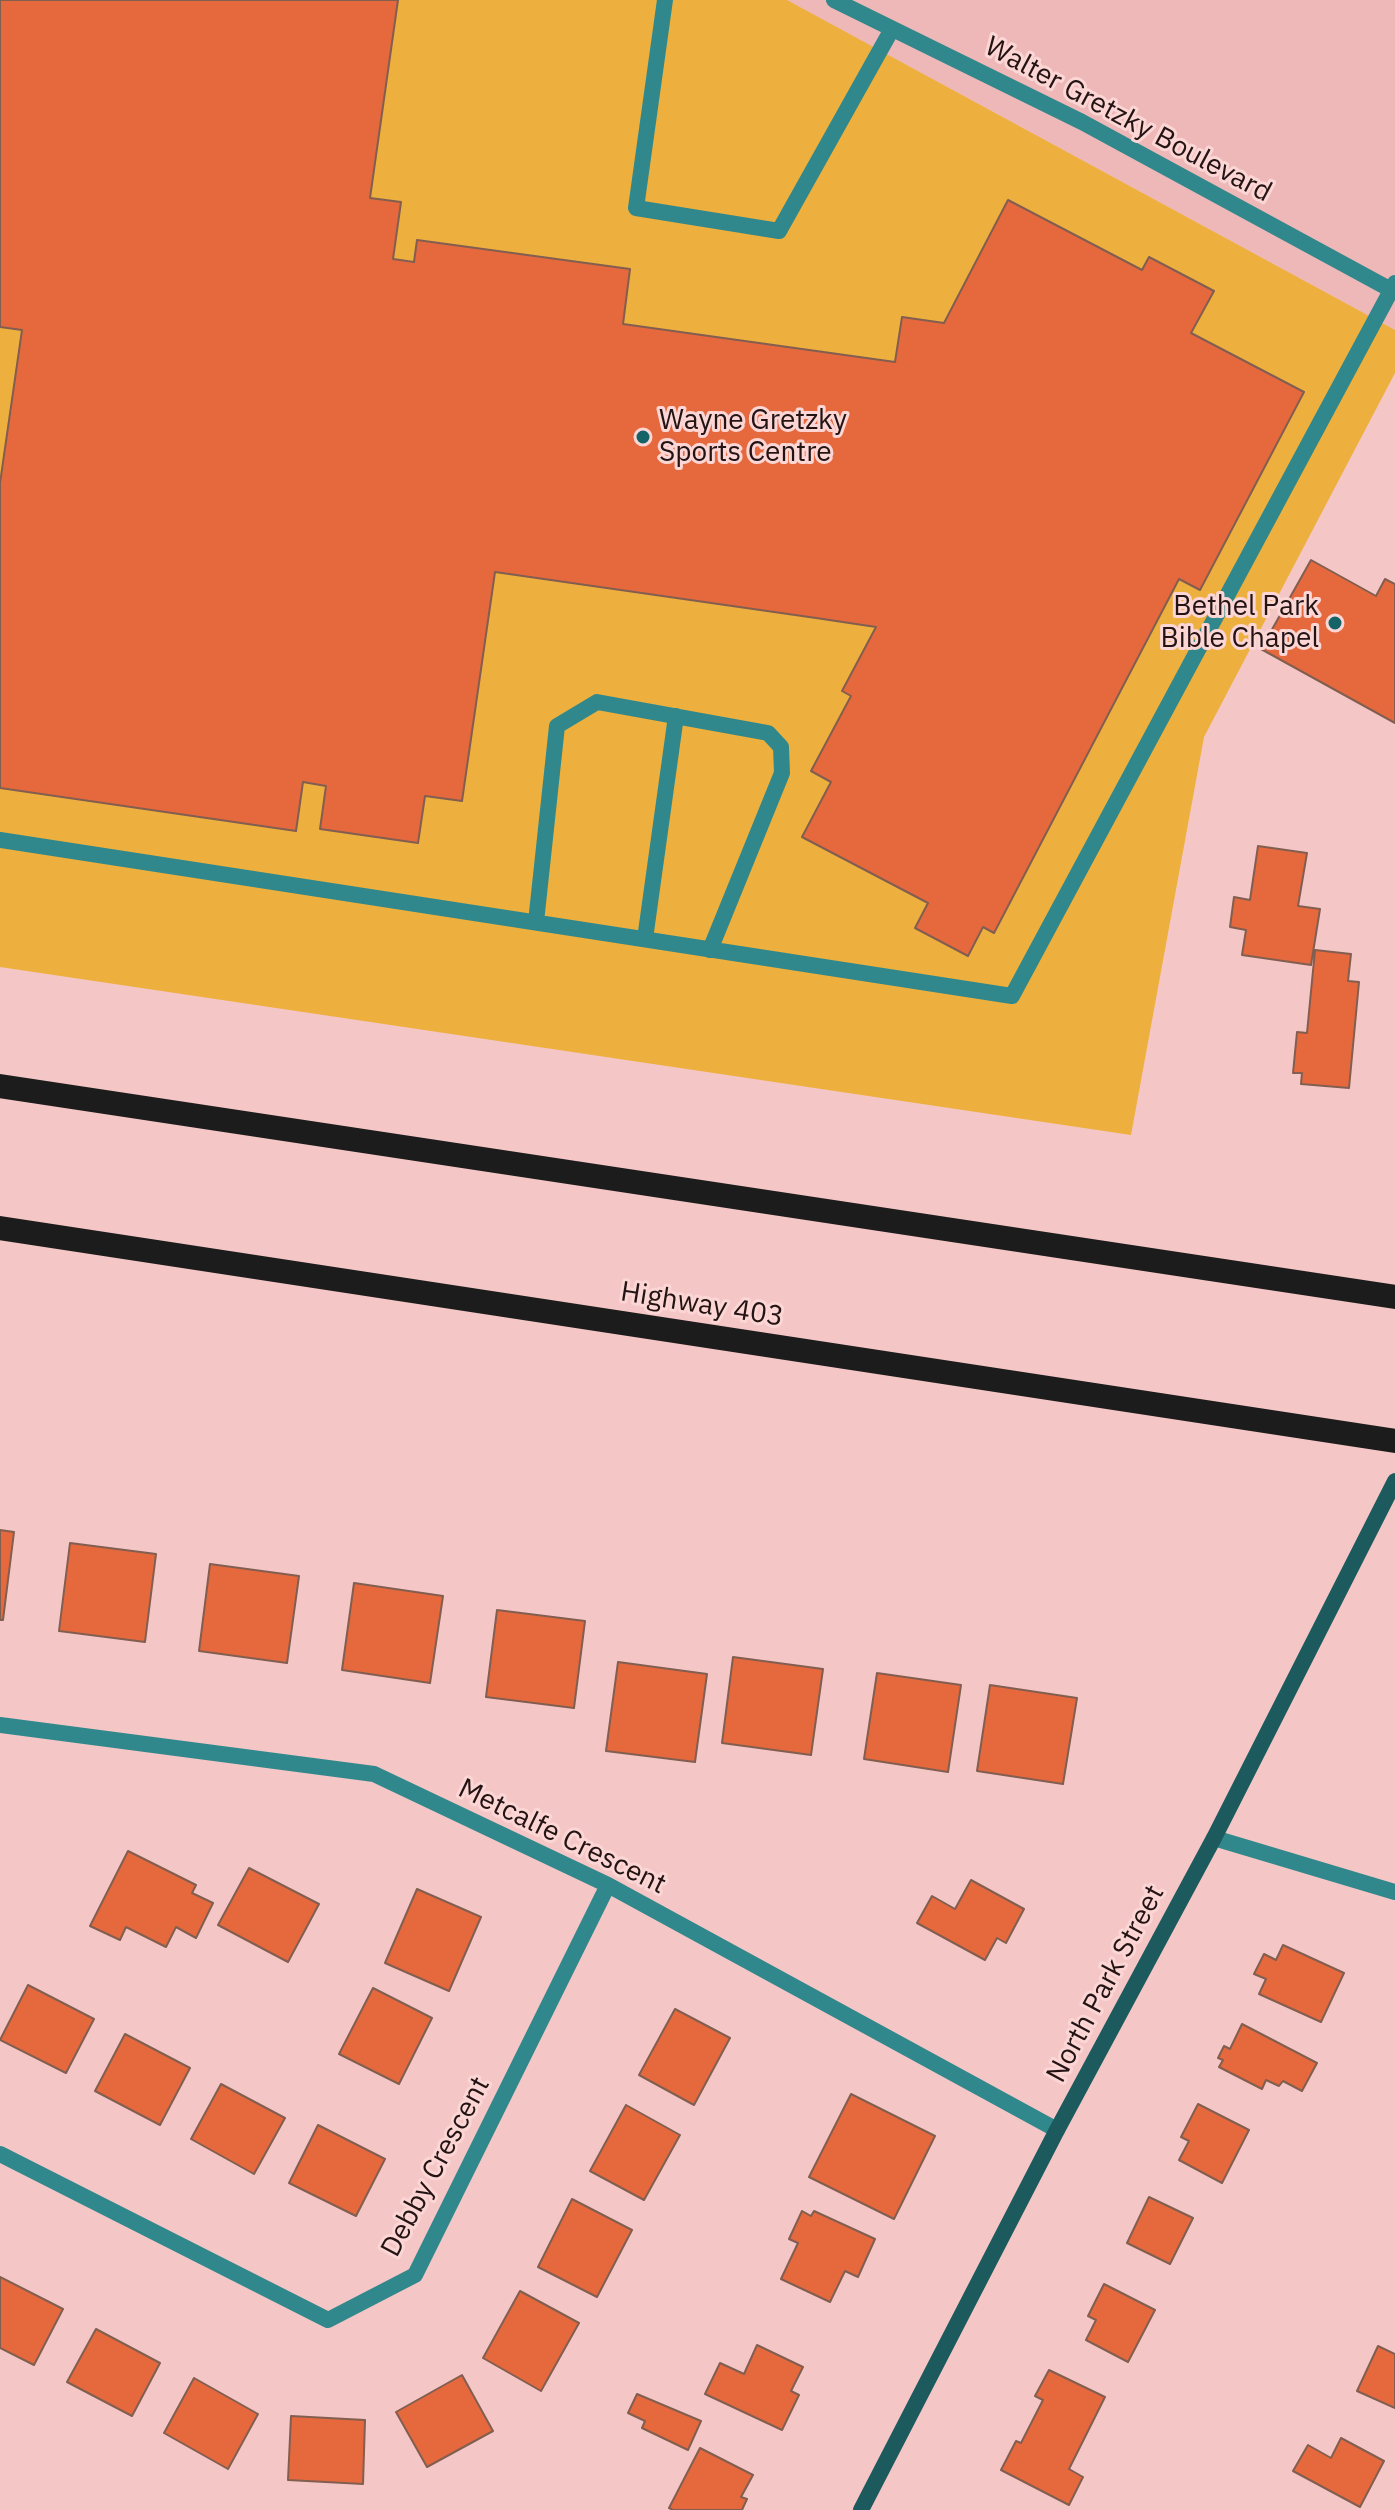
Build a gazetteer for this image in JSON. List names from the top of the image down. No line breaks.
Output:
{"streets":{"highway":["Highway 403"],"main road":["North Park Street"],"street":["Walter Gretzky Boulevard","Metcalfe Crescent","Debby Crescent"]},"crossings":[["Metcalfe Crescent","North Park Street"],["Metcalfe Crescent","Debby Crescent"]],"places":["Wayne Gretzky Sports Centre","Bethel Park Bible Chapel"]}
